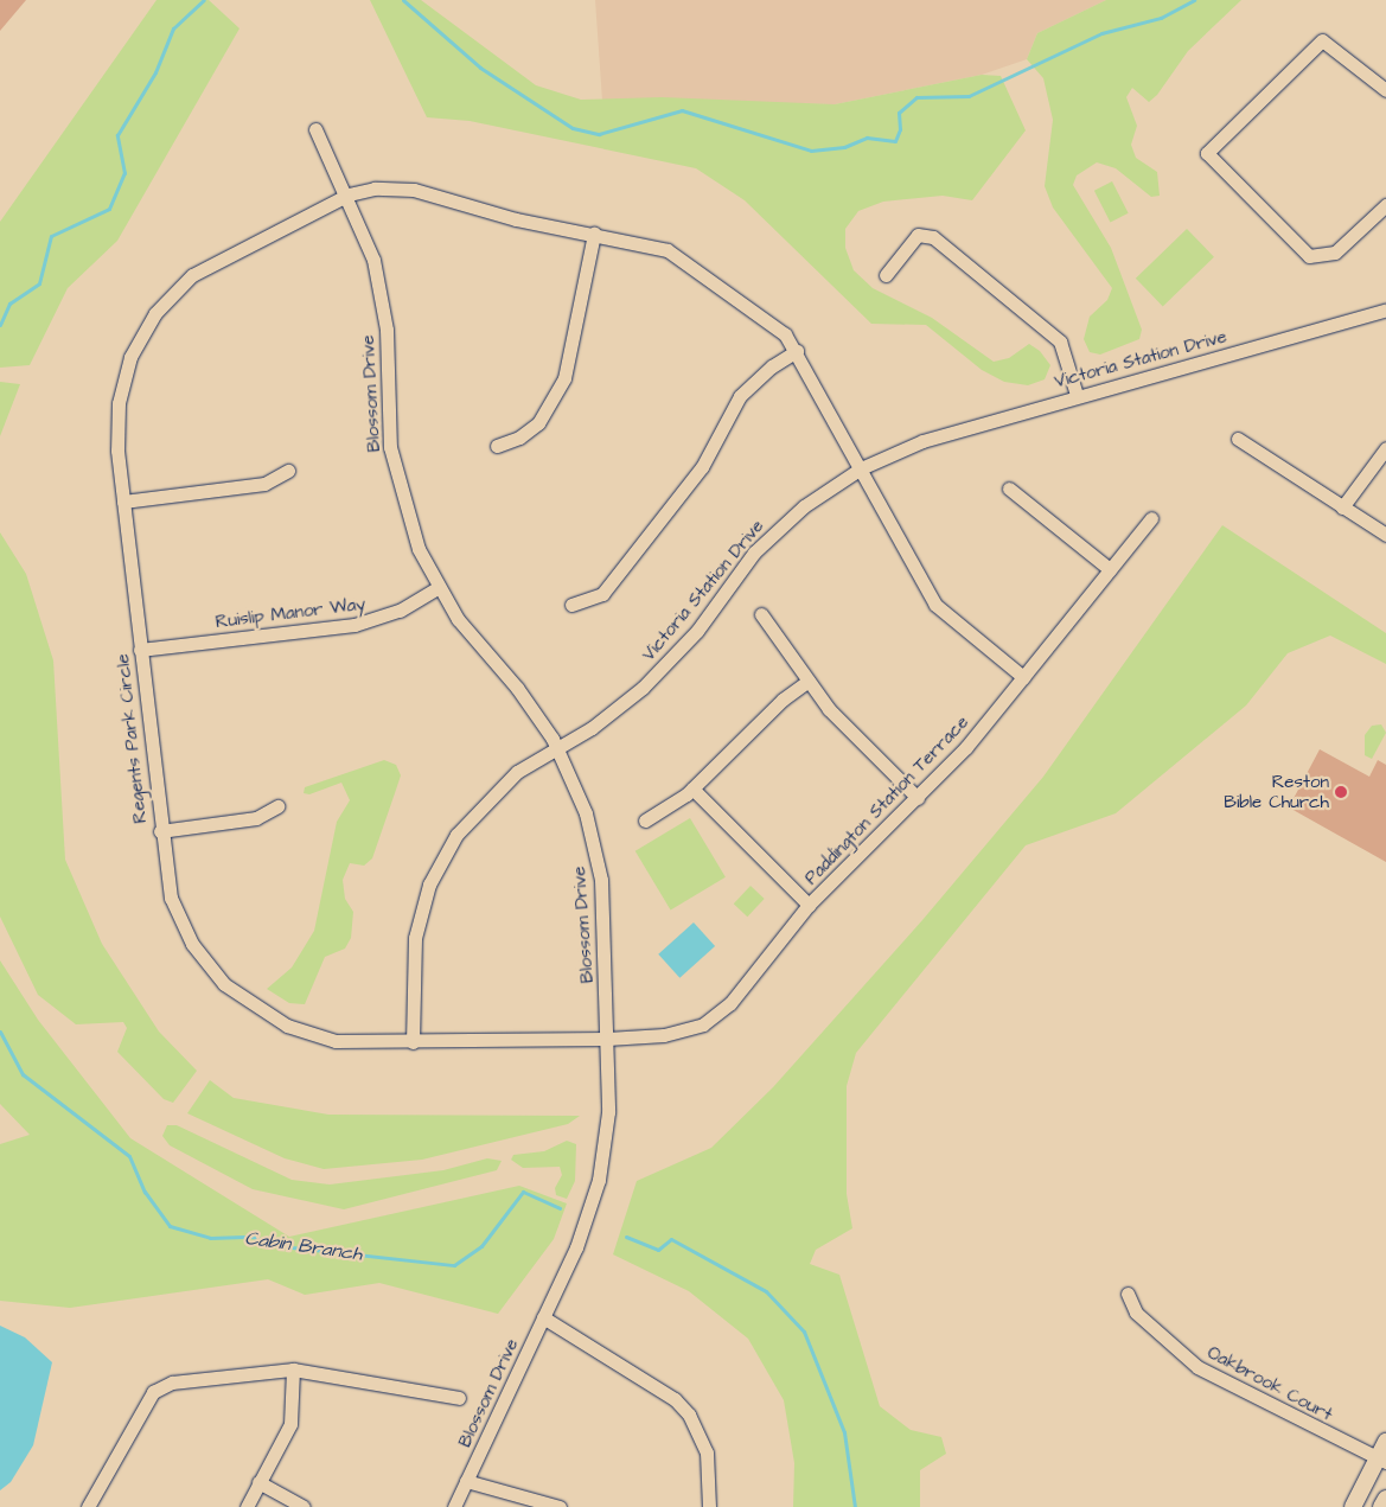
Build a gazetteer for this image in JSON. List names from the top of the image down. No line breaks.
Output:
{"streets":{"street":["Victoria Station Drive","Blossom Drive","Ruislip Manor Way","Regents Park Circle","Paddington Station Terrace","Oakbrook Court"]},"crossings":[["Victoria Station Drive","Blossom Drive"],["Victoria Station Drive","Regents Park Circle"],["Blossom Drive","Ruislip Manor Way"],["Blossom Drive","Regents Park Circle"],["Blossom Drive","Paddington Station Terrace"],["Ruislip Manor Way","Regents Park Circle"],["Regents Park Circle","Paddington Station Terrace"]],"water":["Cabin Branch"],"places":["Reston Bible Church"]}
